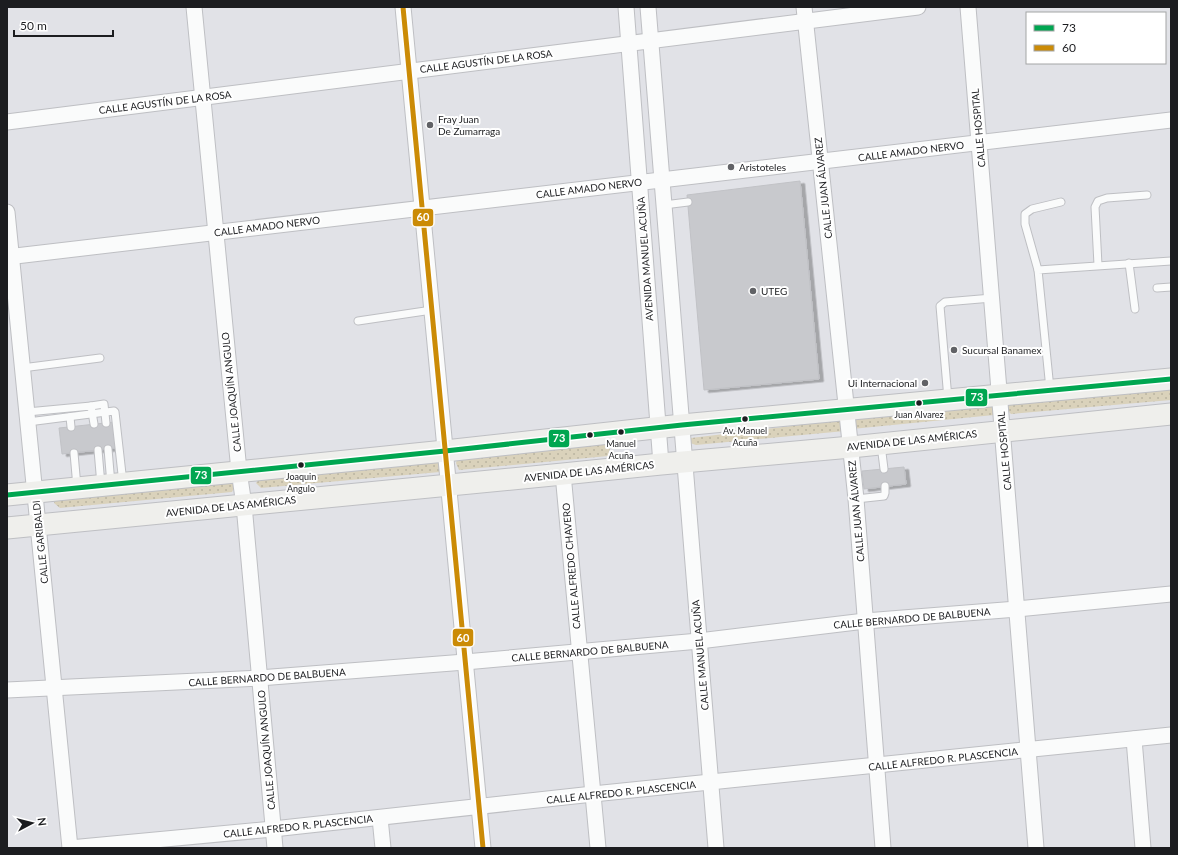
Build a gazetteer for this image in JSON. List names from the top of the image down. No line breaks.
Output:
{"streets":{"main road":["AVENIDA DE LAS AMÉRICAS"],"street":["CALLE AGUSTÍN DE LA ROSA","CALLE HOSPITAL","CALLE AMADO NERVO","CALLE JUAN ÁLVAREZ","AVENIDA MANUEL ACUÑA","CALLE JOAQUÍN ANGULO","CALLE GARIBALDI","CALLE ALFREDO CHAVERO","CALLE BERNARDO DE BALBUENA","CALLE MANUEL ACUÑA","CALLE ALFREDO R. PLASCENCIA"]},"crossings":[["CALLE AGUSTÍN DE LA ROSA","CALLE JUAN ÁLVAREZ"],["CALLE AGUSTÍN DE LA ROSA","AVENIDA MANUEL ACUÑA"],["CALLE AGUSTÍN DE LA ROSA","CALLE JOAQUÍN ANGULO"],["CALLE HOSPITAL","CALLE AMADO NERVO"],["CALLE HOSPITAL","AVENIDA DE LAS AMÉRICAS"],["CALLE HOSPITAL","CALLE BERNARDO DE BALBUENA"],["CALLE HOSPITAL","CALLE ALFREDO R. PLASCENCIA"],["CALLE AMADO NERVO","CALLE JUAN ÁLVAREZ"],["CALLE AMADO NERVO","AVENIDA MANUEL ACUÑA"],["CALLE AMADO NERVO","CALLE JOAQUÍN ANGULO"],["CALLE AMADO NERVO","CALLE GARIBALDI"],["CALLE JUAN ÁLVAREZ","AVENIDA DE LAS AMÉRICAS"],["CALLE JUAN ÁLVAREZ","CALLE BERNARDO DE BALBUENA"],["CALLE JUAN ÁLVAREZ","CALLE ALFREDO R. PLASCENCIA"],["AVENIDA MANUEL ACUÑA","AVENIDA DE LAS AMÉRICAS"],["CALLE JOAQUÍN ANGULO","AVENIDA DE LAS AMÉRICAS"],["CALLE JOAQUÍN ANGULO","CALLE BERNARDO DE BALBUENA"],["CALLE JOAQUÍN ANGULO","CALLE ALFREDO R. PLASCENCIA"],["AVENIDA DE LAS AMÉRICAS","CALLE GARIBALDI"],["AVENIDA DE LAS AMÉRICAS","CALLE ALFREDO CHAVERO"],["AVENIDA DE LAS AMÉRICAS","CALLE MANUEL ACUÑA"],["CALLE GARIBALDI","CALLE BERNARDO DE BALBUENA"],["CALLE GARIBALDI","CALLE ALFREDO R. PLASCENCIA"],["CALLE ALFREDO CHAVERO","CALLE BERNARDO DE BALBUENA"],["CALLE ALFREDO CHAVERO","CALLE ALFREDO R. PLASCENCIA"],["CALLE BERNARDO DE BALBUENA","CALLE MANUEL ACUÑA"],["CALLE MANUEL ACUÑA","CALLE ALFREDO R. PLASCENCIA"]],"places":["Fray Juan De Zumarraga","Aristoteles","UTEG","Sucursal Banamex","Ui Internacional","Juan Alvarez","Av. Manuel Acuña","Manuel Acuña","Joaquin Angulo"],"lines":["transit line 60","transit line 73"],"legend":["73","60"],"scale_bar":"50 m","north":"right"}
